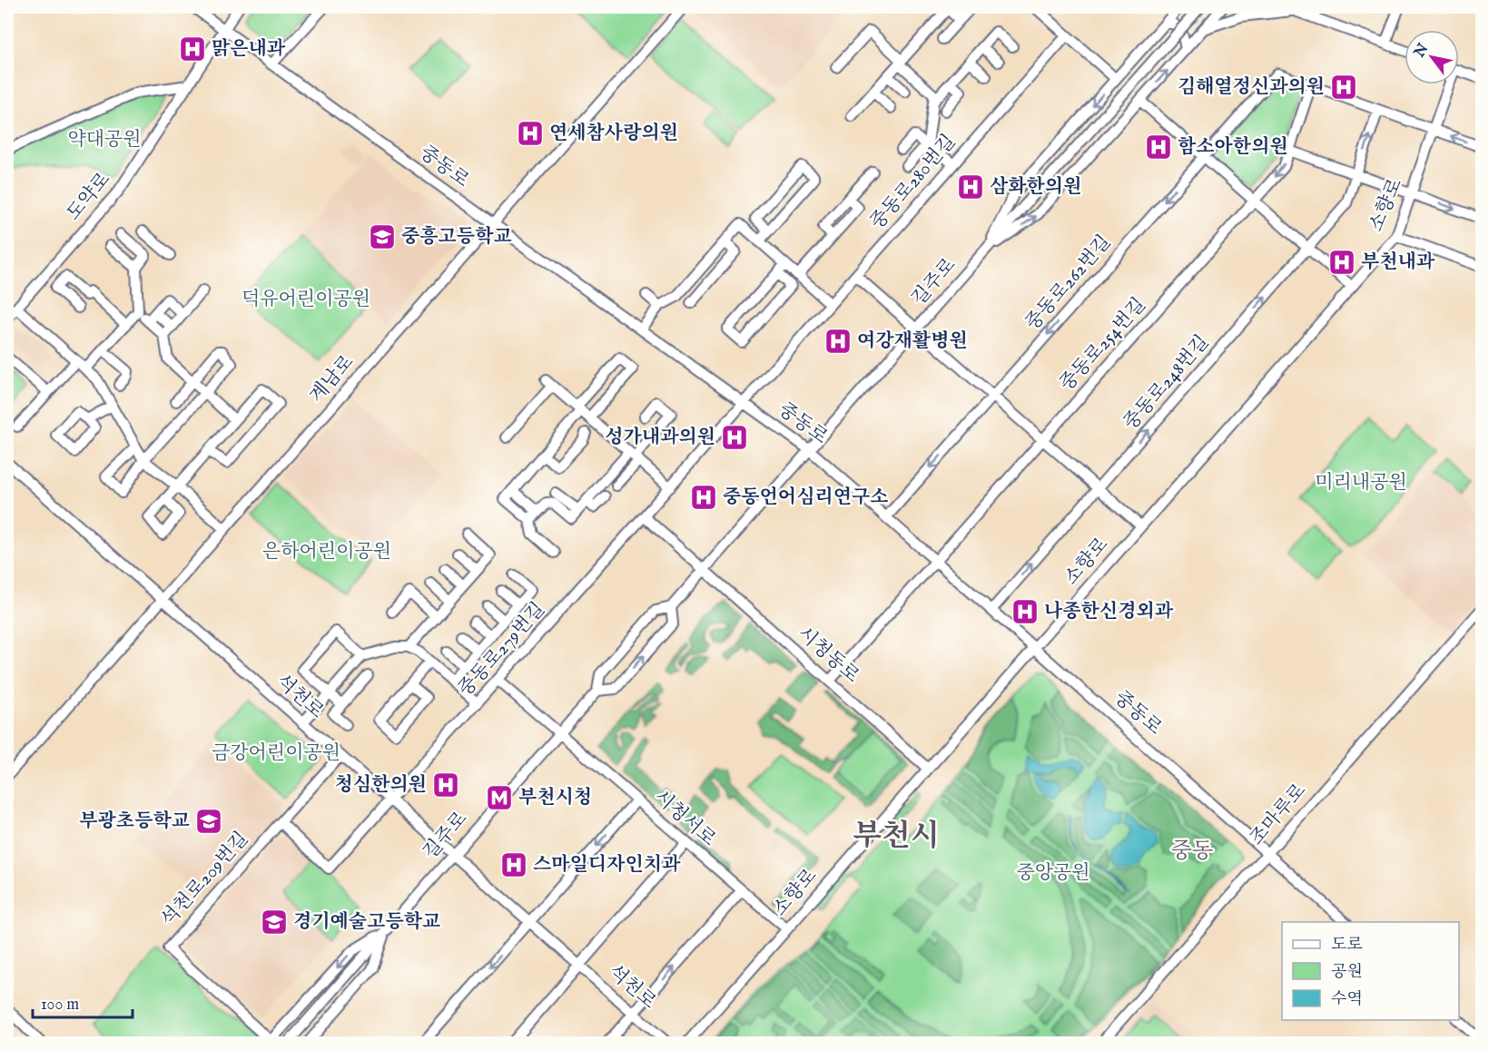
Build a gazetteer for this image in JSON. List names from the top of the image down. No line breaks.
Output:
{"streets":{"street":["중동로","중동로280번길","도약로","소향로","길주로","중동로262번길","중동로254번길","계남로","중동로248번길","중동로279번길","시청동로","석천로","조마루로","시청서로","석천로209번길"]},"crossings":[["중동로","중동로280번길"],["중동로","도약로"],["중동로","소향로"],["중동로","길주로"],["중동로","중동로262번길"],["중동로","중동로254번길"],["중동로","계남로"],["중동로","중동로248번길"],["중동로","중동로279번길"],["중동로","조마루로"],["중동로280번길","중동로279번길"],["소향로","시청동로"],["소향로","시청서로"],["길주로","시청동로"],["길주로","석천로"],["길주로","시청서로"],["길주로","석천로209번길"],["중동로262번길","중동로254번길"],["중동로254번길","시청동로"],["계남로","석천로"],["중동로279번길","시청동로"],["중동로279번길","석천로"],["중동로279번길","시청서로"],["중동로279번길","석천로209번길"],["석천로","석천로209번길"]],"one_way":["중동로262번길","중동로248번길"],"districts":["부천시","중동"],"parks":["약대공원","덕유어린이공원","미리내공원","은하어린이공원","금강어린이공원","중앙공원"],"places":{"hospital":["맑은내과","김해열정신과의원","연세참사랑의원","함소아한의원","삼화한의원","부천내과","여강재활병원","성가내과의원","중동언어심리연구소","나종한신경외과","청심한의원","스마일디자인치과"],"school or university":["중흥고등학교","부광초등학교","경기예술고등학교"],"metro station":["부천시청"]},"legend":["도로","공원","수역"],"scale_bar":"100 m","north":"top left"}
